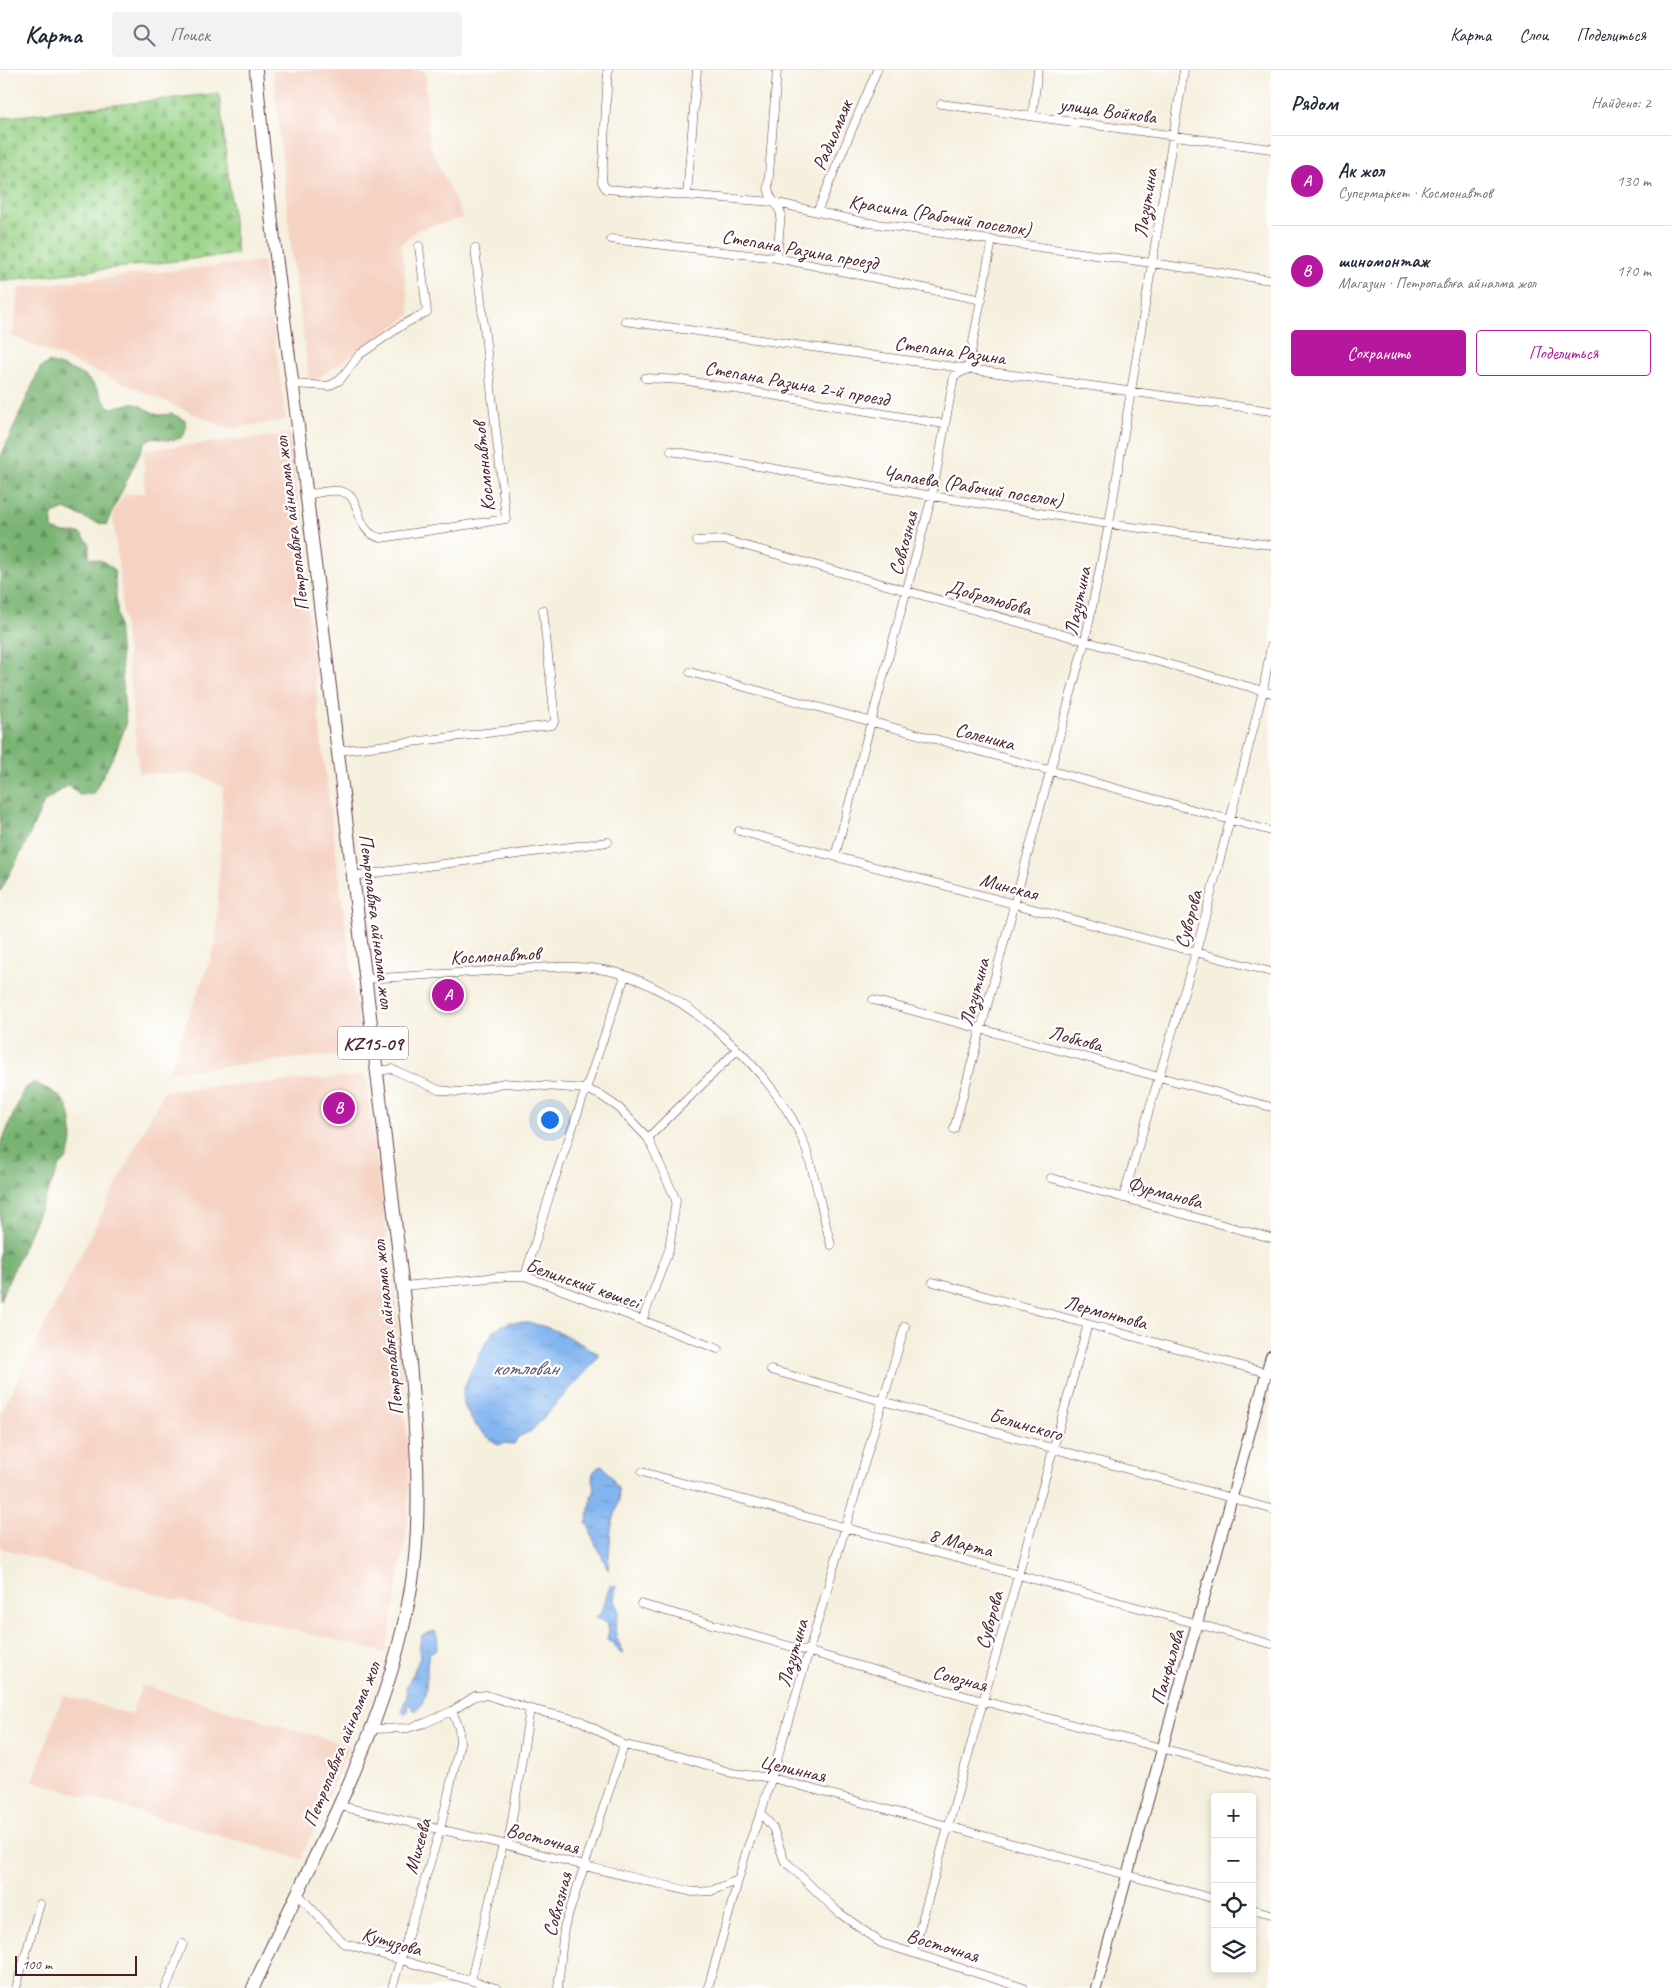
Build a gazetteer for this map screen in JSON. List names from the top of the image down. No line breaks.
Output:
{"streets":{"highway":["Петропавлға айналма жол","KZ15-09"],"street":["улица Войкова","Радиомаяк","Лазутина","Красина (Рабочий поселок)","Степана Разина проезд","Степана Разина","Степана Разина 2-й проезд","Космонавтов","Чапаева (Рабочий поселок)","Совхозная","Добролюбова","Соленика","Минская","Суворова","Лобкова","Фурманова","Белинский көшесі","Лермонтова","Белинского","8 Марта","Панфилова","Союзная","Целинная","Восточная","Михеева","Кутузова"]},"crossings":[["улица Войкова","Лазутина"],["Радиомаяк","Красина (Рабочий поселок)"],["Лазутина","Красина (Рабочий поселок)"],["Лазутина","Степана Разина"],["Лазутина","Чапаева (Рабочий поселок)"],["Лазутина","Добролюбова"],["Лазутина","Соленика"],["Лазутина","Минская"],["Лазутина","Лобкова"],["Лазутина","Белинского"],["Лазутина","8 Марта"],["Лазутина","Союзная"],["Лазутина","Целинная"],["Лазутина","Восточная"],["Степана Разина","Совхозная"],["Степана Разина 2-й проезд","Совхозная"],["Космонавтов","Петропавлға айналма жол"],["Чапаева (Рабочий поселок)","Совхозная"],["Петропавлға айналма жол","Белинский көшесі"],["Петропавлға айналма жол","Целинная"],["Петропавлға айналма жол","Восточная"],["Петропавлға айналма жол","Кутузова"],["Совхозная","Добролюбова"],["Совхозная","Соленика"],["Совхозная","Минская"],["Совхозная","Целинная"],["Совхозная","Восточная"],["Добролюбова","Суворова"],["Соленика","Суворова"],["Минская","Суворова"],["Суворова","Лобкова"],["Суворова","Фурманова"],["Суворова","Лермонтова"],["Суворова","Белинского"],["Суворова","8 Марта"],["Суворова","Союзная"],["Суворова","Целинная"],["Суворова","Восточная"],["Лермонтова","Панфилова"],["Белинского","Панфилова"],["8 Марта","Панфилова"],["Панфилова","Союзная"],["Панфилова","Целинная"],["Целинная","Михеева"],["Восточная","Михеева"],["Михеева","Кутузова"]],"water":["котлован"],"scale_bar":"100 m","page":{"header":"Карта","search":"Поиск","nav":["Карта","Слои","Поделиться"],"heading":["Рядом","Найдено: 2"],"list":[{"mark":"A","name":"Ак жол","note":"Супермаркет · Космонавтов","value":"130 m"},{"mark":"B","name":"шиномонтаж","note":"Магазин · Петропавлға айналма жол","value":"170 m"}],"buttons":["Сохранить","Поделиться"],"pins":["A","B"],"map_buttons":["+","−"],"scale":"100 m"}}
